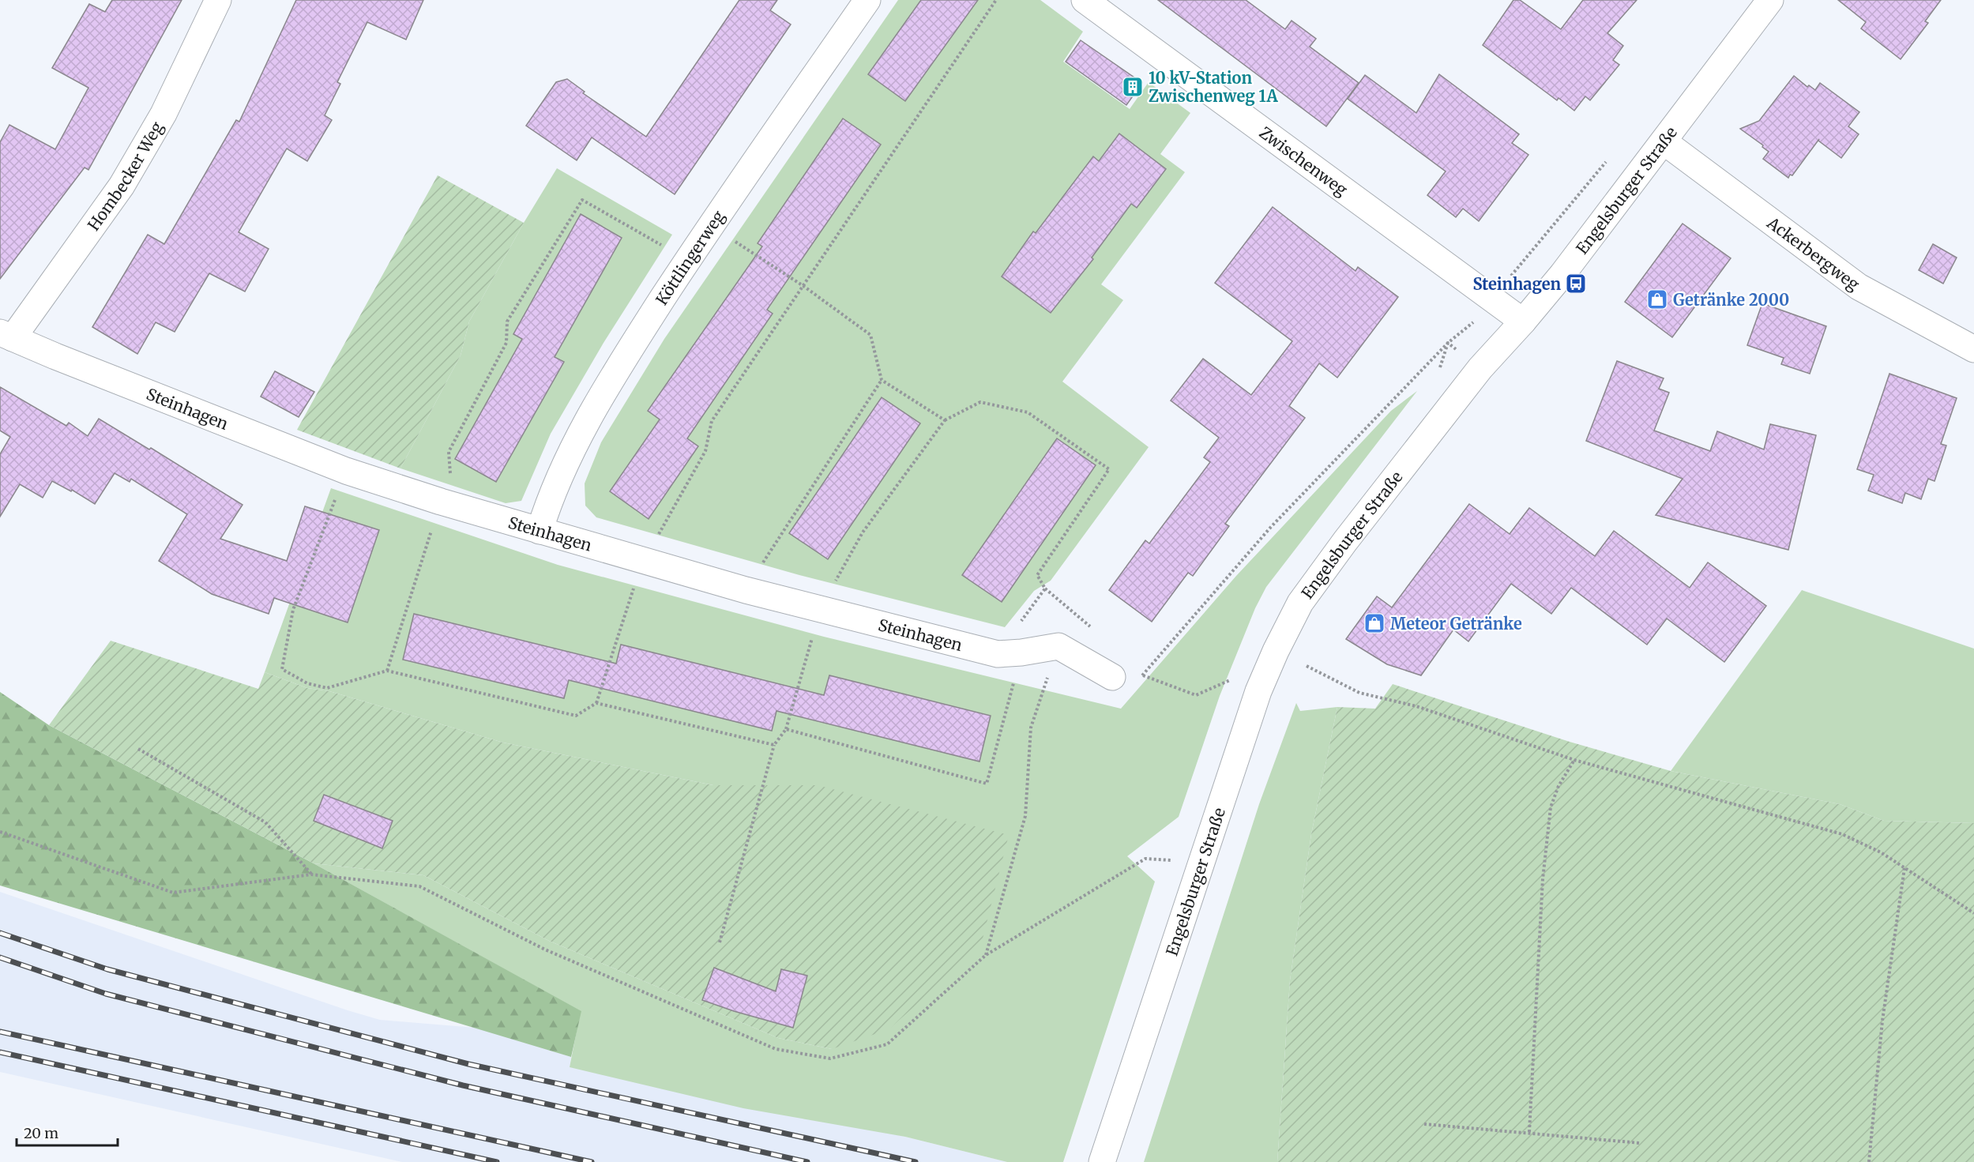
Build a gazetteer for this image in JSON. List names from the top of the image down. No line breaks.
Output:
{"streets":{"street":["Zwischenweg","Hombecker Weg","Engelsburger Straße","Ackerbergweg","Köttlingerweg","Steinhagen"]},"crossings":[["Zwischenweg","Engelsburger Straße"],["Hombecker Weg","Steinhagen"],["Engelsburger Straße","Ackerbergweg"],["Köttlingerweg","Steinhagen"]],"places":{"building":["10 kV-Station Zwischenweg 1A"],"bus stop":["Steinhagen"],"shop":["Getränke 2000","Meteor Getränke"]},"scale_bar":"20 m"}
